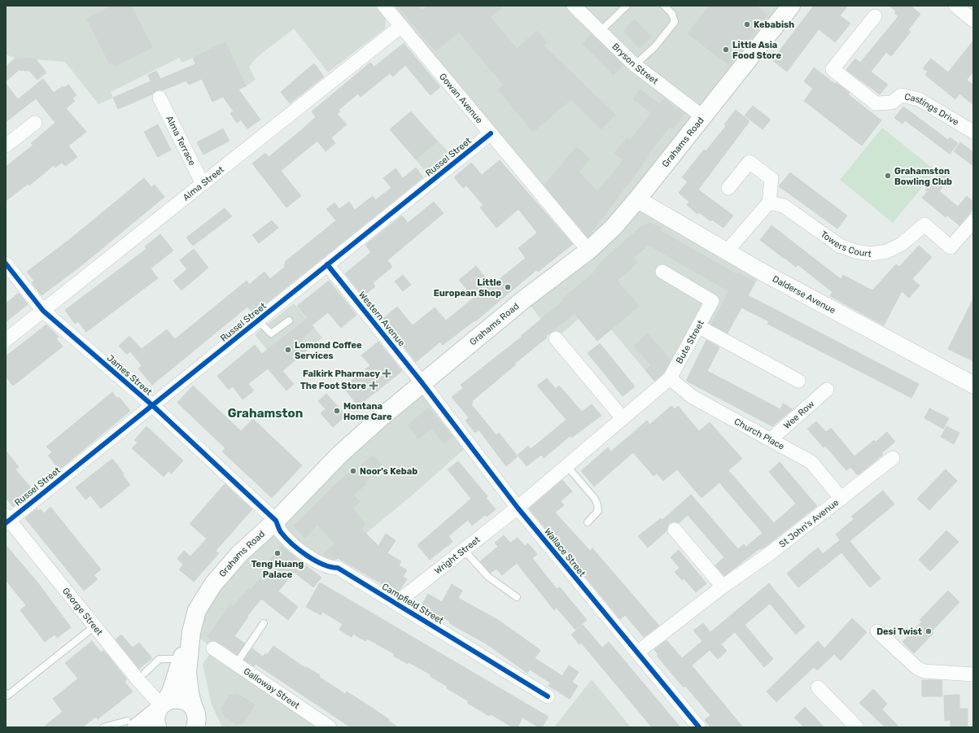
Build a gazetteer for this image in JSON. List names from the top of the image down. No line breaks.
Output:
{"streets":{"main road":["Grahams Road"],"street":["Bryson Street","Gowan Avenue","Castings Drive","Alma Terrace","Russel Street","Alma Street","Towers Court","Dalderse Avenue","Western Avenue","Bute Street","James Street","Wee Row","Church Place","St John's Avenue","Wallace Street","Wright Street","Campfield Street","George Street","Galloway Street"]},"crossings":[["Bryson Street","Grahams Road"],["Gowan Avenue","Grahams Road"],["Gowan Avenue","Russel Street"],["Gowan Avenue","Alma Street"],["Alma Terrace","Alma Street"],["Grahams Road","Dalderse Avenue"],["Grahams Road","Western Avenue"],["Grahams Road","James Street"],["Grahams Road","Wallace Street"],["Grahams Road","Campfield Street"],["Grahams Road","George Street"],["Russel Street","Western Avenue"],["Russel Street","James Street"],["Russel Street","George Street"],["Alma Street","James Street"],["Western Avenue","Wallace Street"],["Bute Street","Church Place"],["Bute Street","Wallace Street"],["Bute Street","Wright Street"],["James Street","Campfield Street"],["Wee Row","Church Place"],["Church Place","St John's Avenue"],["St John's Avenue","Wallace Street"],["Wallace Street","Wright Street"],["Wright Street","Campfield Street"]],"districts":["Grahamston"],"places":{"other":["Kebabish","Little Asia Food Store","Grahamston Bowling Club","Little European Shop","Lomond Coffee Services","Montana Home Care","Noor's Kebab","Teng Huang Palace","Desi Twist"],"health":["Falkirk Pharmacy","The Foot Store"]}}
